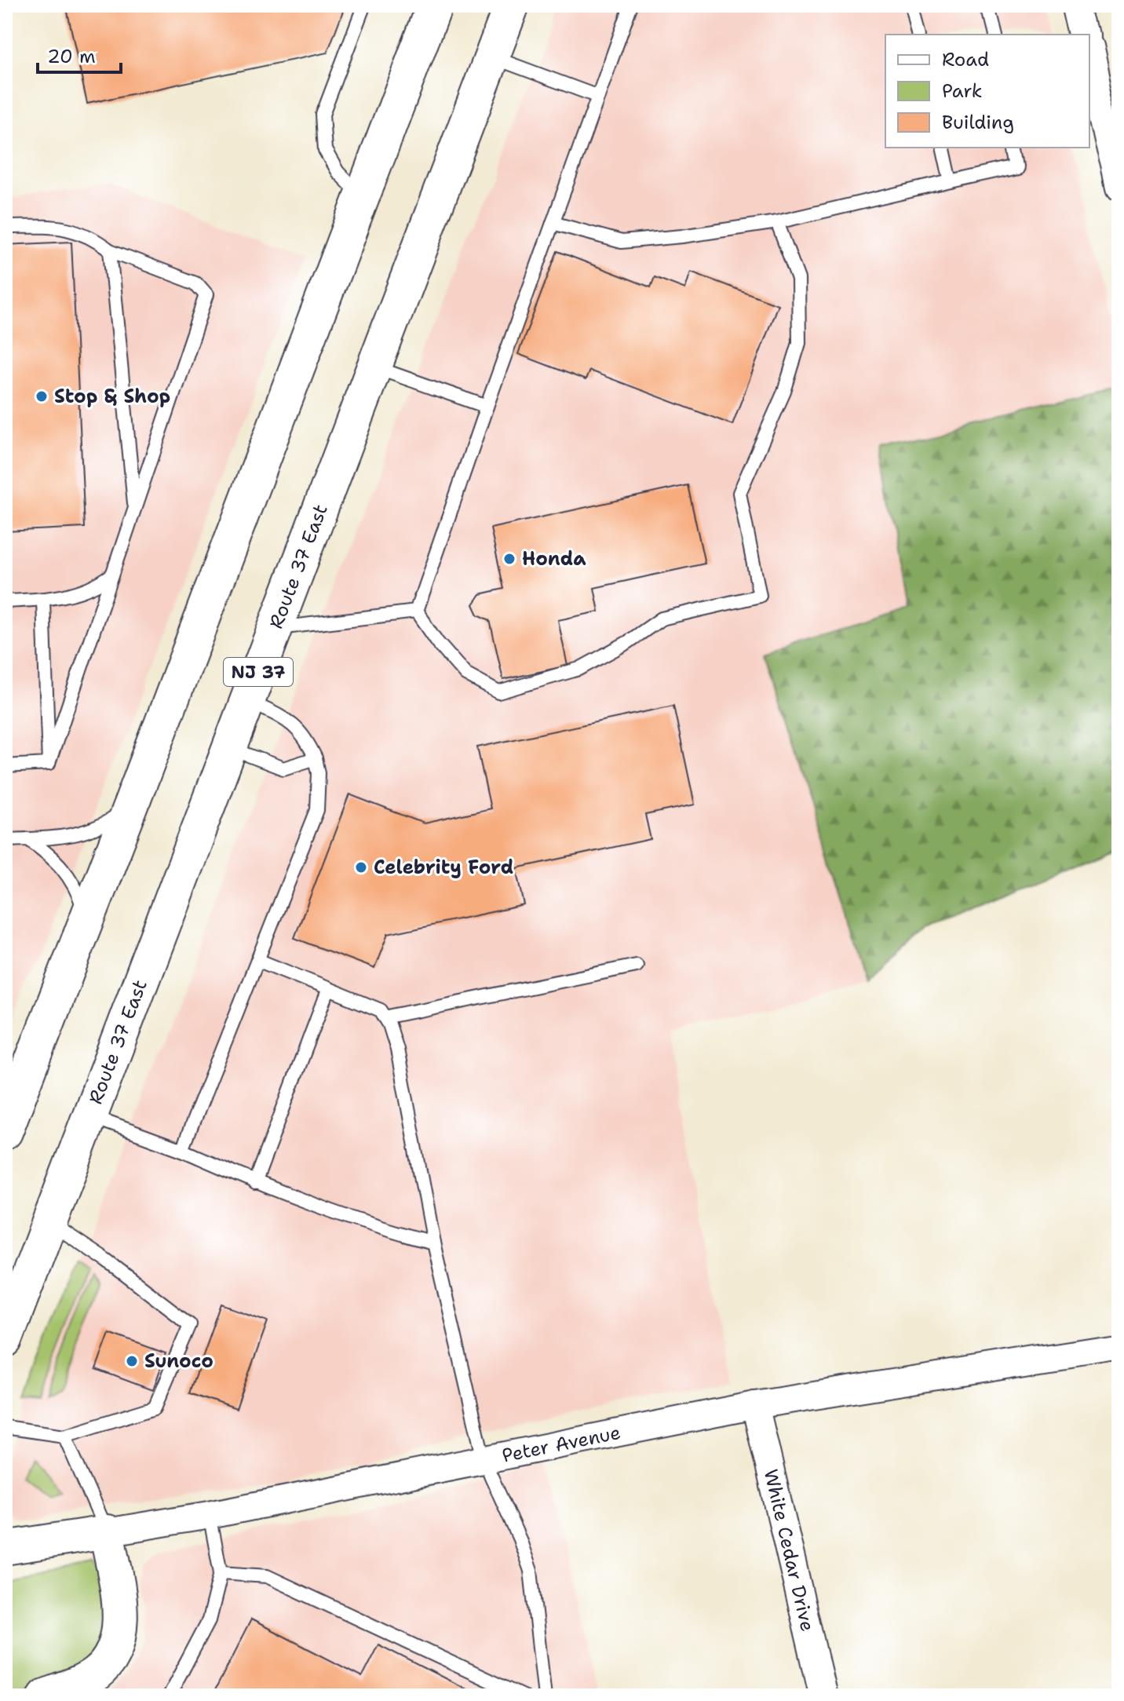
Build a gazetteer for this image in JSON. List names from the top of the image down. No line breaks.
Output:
{"streets":{"highway":["Route 37 East","NJ 37"],"street":["Peter Avenue","White Cedar Drive"]},"crossings":[["Peter Avenue","White Cedar Drive"]],"places":["Stop & Shop","Honda","Celebrity Ford","Sunoco"],"legend":["Road","Park","Building"],"scale_bar":"20 m"}
